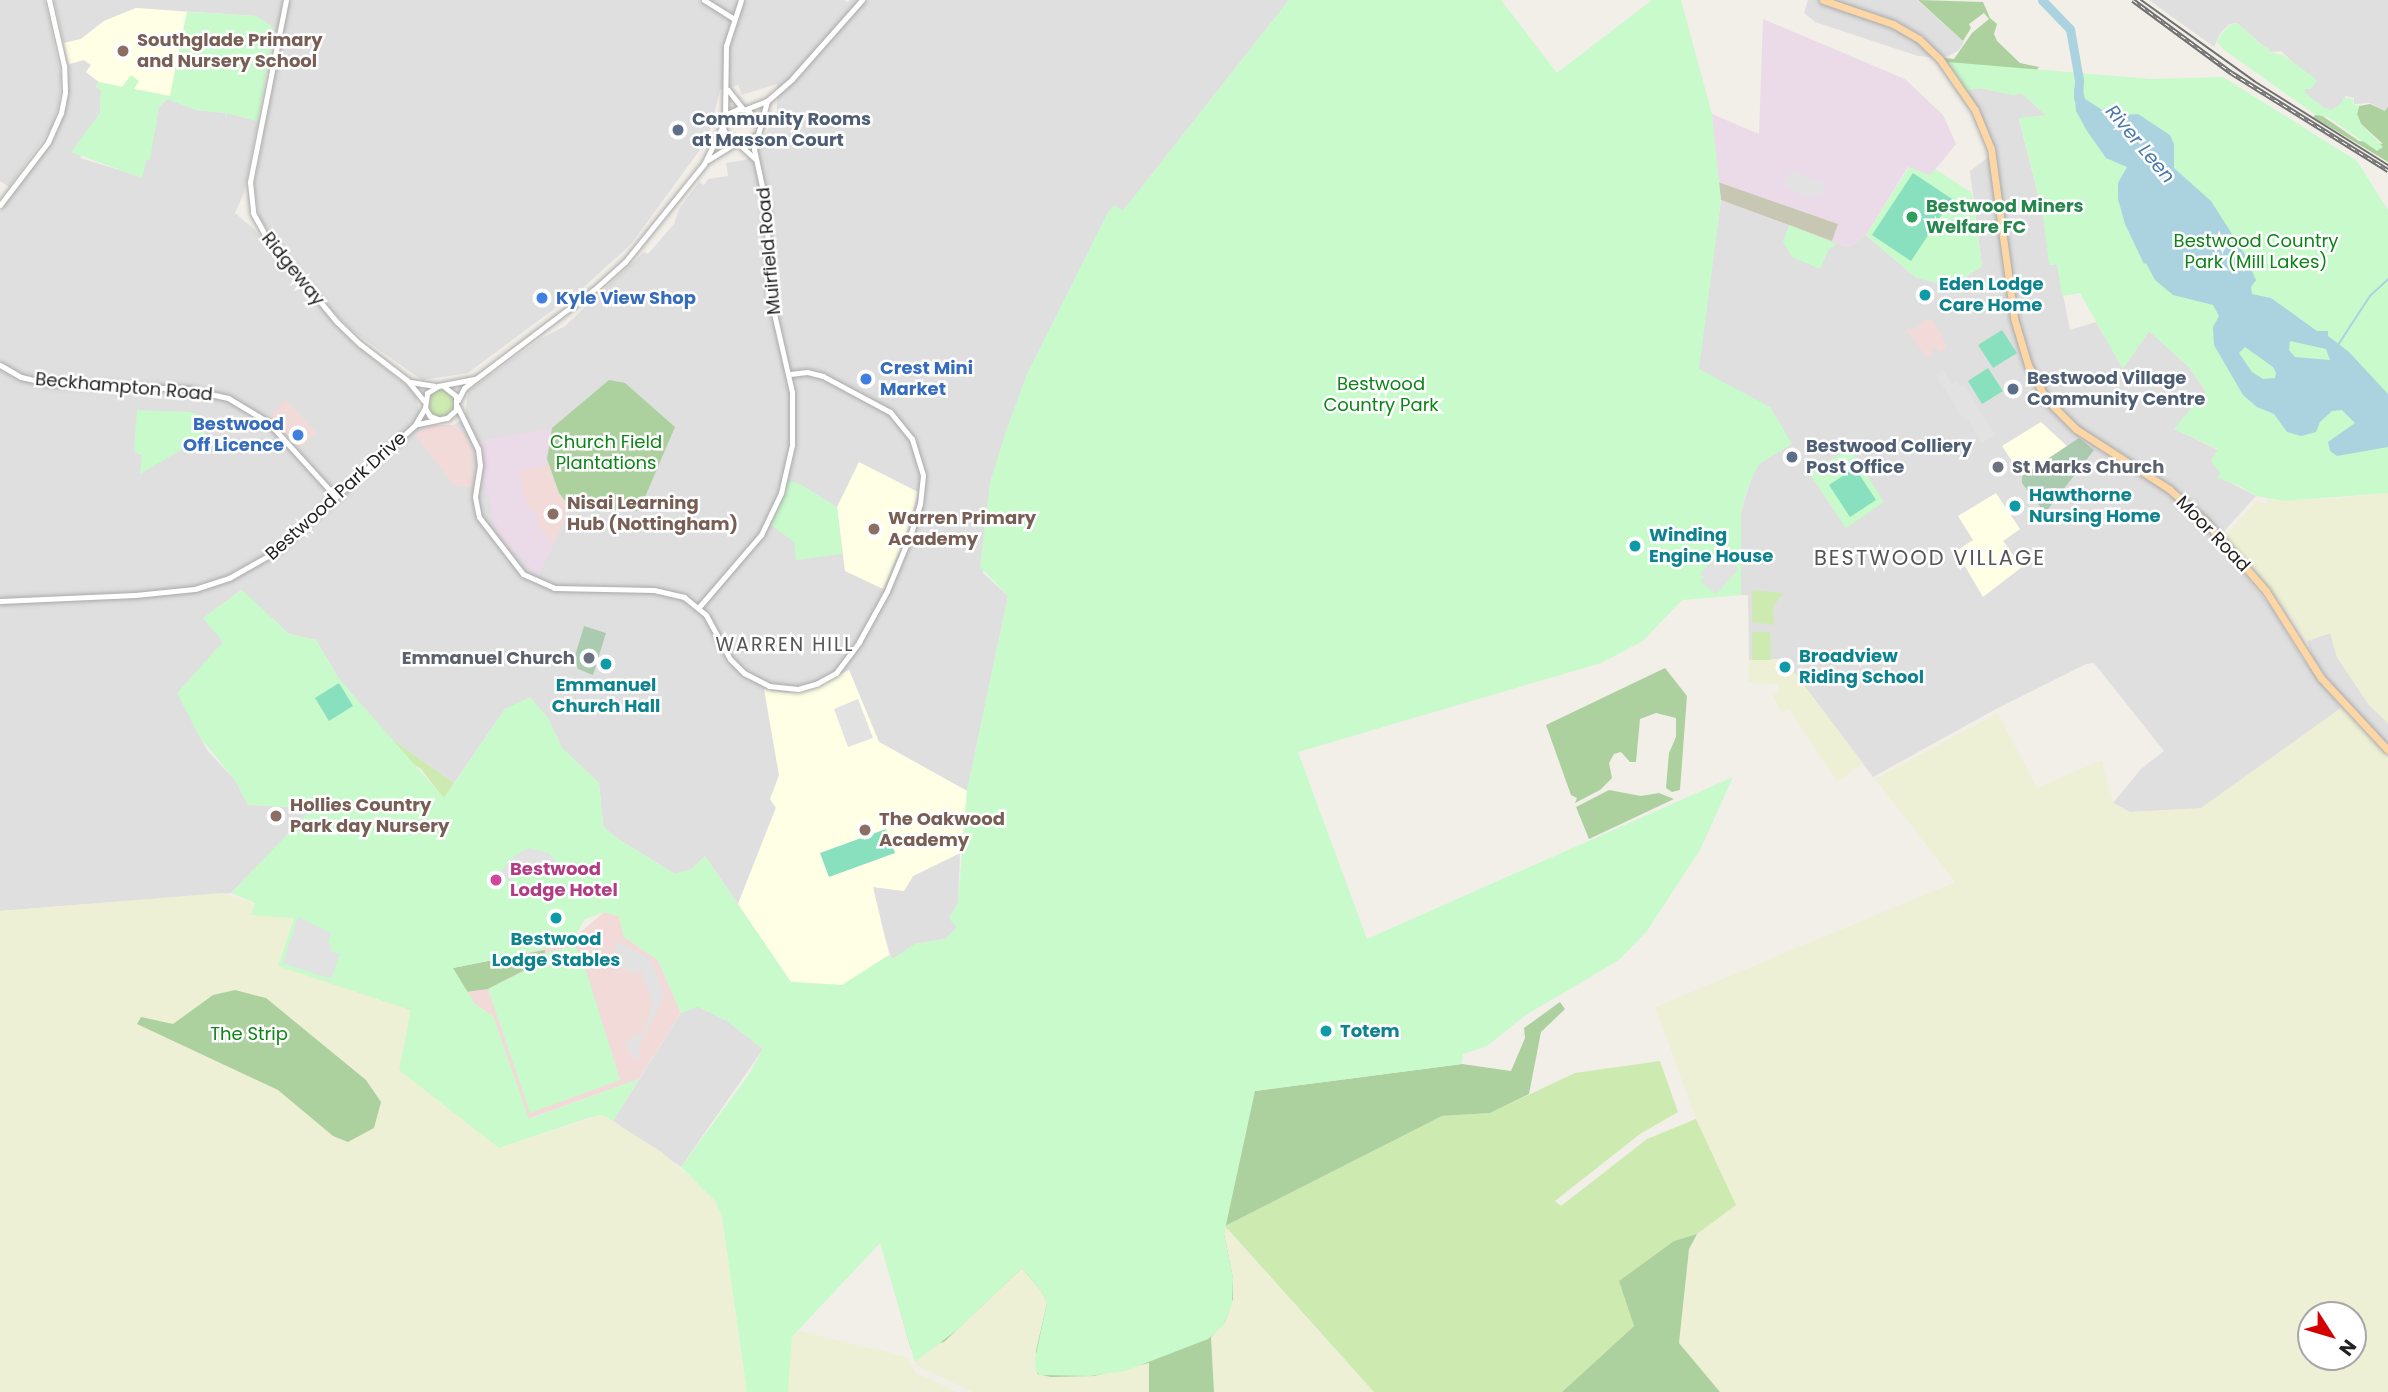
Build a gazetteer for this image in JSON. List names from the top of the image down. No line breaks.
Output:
{"streets":{"main road":["Moor Road"],"street":["Muirfield Road","Ridgeway","Beckhampton Road","Bestwood Park Drive"]},"crossings":[["Ridgeway","Bestwood Park Drive"],["Beckhampton Road","Bestwood Park Drive"]],"districts":["BESTWOOD VILLAGE","WARREN HILL"],"water":["River Leen"],"parks":["Bestwood Country Park (Mill Lakes)","Bestwood Country Park","Church Field Plantations","The Strip"],"places":["Southglade Primary and Nursery School","Community Rooms at Masson Court","Bestwood Miners Welfare FC","Eden Lodge Care Home","Kyle View Shop","Crest Mini Market","Bestwood Village Community Centre","Bestwood Off Licence","Bestwood Colliery Post Office","St Marks Church","Hawthorne Nursing Home","Nisai Learning Hub (Nottingham)","Warren Primary Academy","Winding Engine House","Emmanuel Church","Emmanuel Church Hall","Broadview Riding School","Hollies Country Park day Nursery","The Oakwood Academy","Bestwood Lodge Hotel","Bestwood Lodge Stables","Totem"],"north":"bottom right"}
